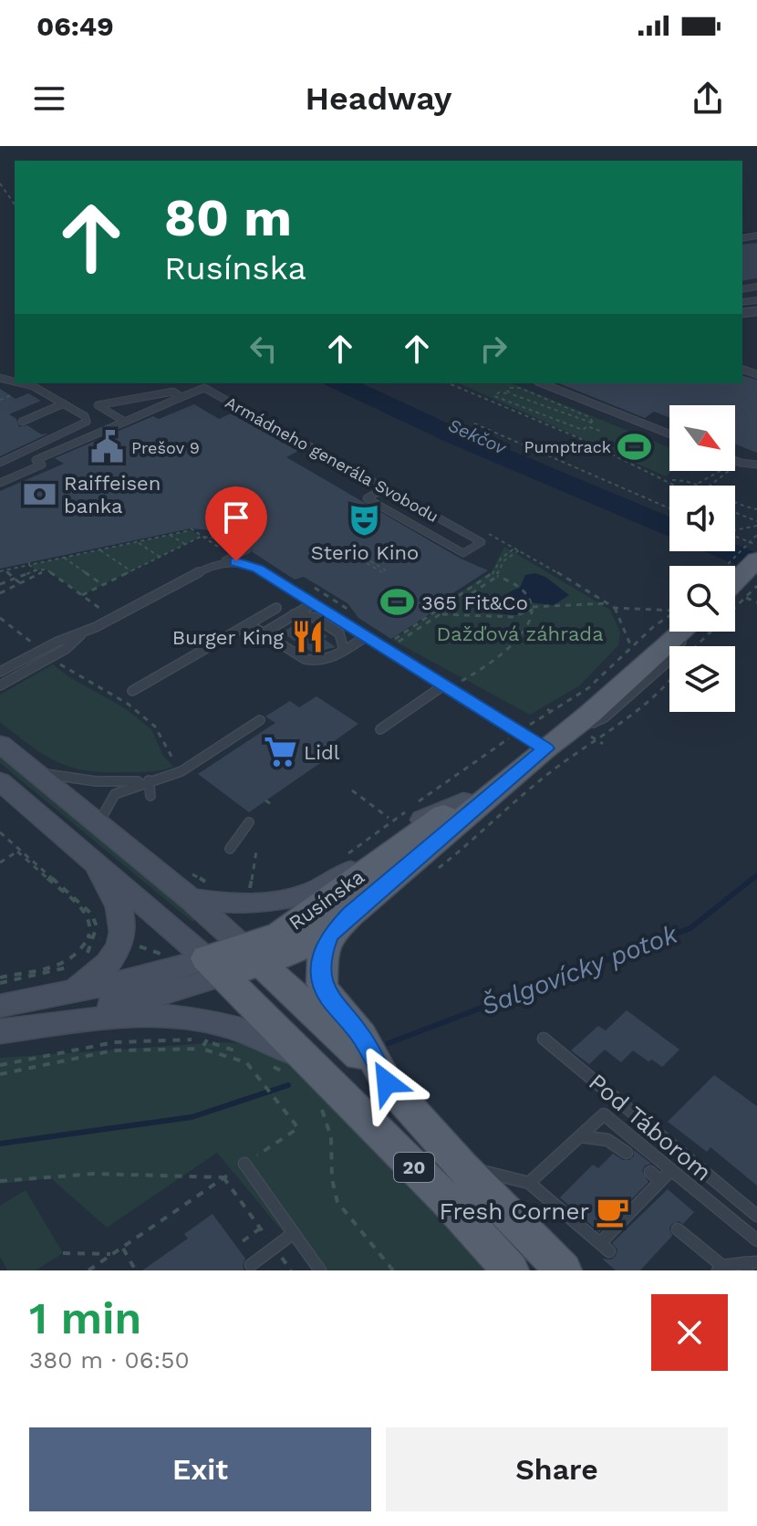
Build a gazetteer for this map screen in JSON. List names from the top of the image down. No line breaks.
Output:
{"streets":{"main road":["Rusínska","20"],"lane":["Armádneho generála Svobodu","Pod Táborom"]},"crossings":[["Rusínska","20"]],"water":["Sekčov","Šalgovícky potok"],"parks":["Dažďová záhrada"],"places":{"sports":["Pumptrack","365 Fit&Co"],"public building":["Prešov 9"],"bank":["Raiffeisen banka"],"theatre":["Sterio Kino"],"restaurant":["Burger King"],"supermarket":["Lidl"],"cafe":["Fresh Corner"]},"north":"bottom right","page":{"status":"06:49","header":"Headway","turn":["80 m","Rusínska"],"heading":["1 min","380 m · 06:50"],"buttons":["Exit","Share"]}}
